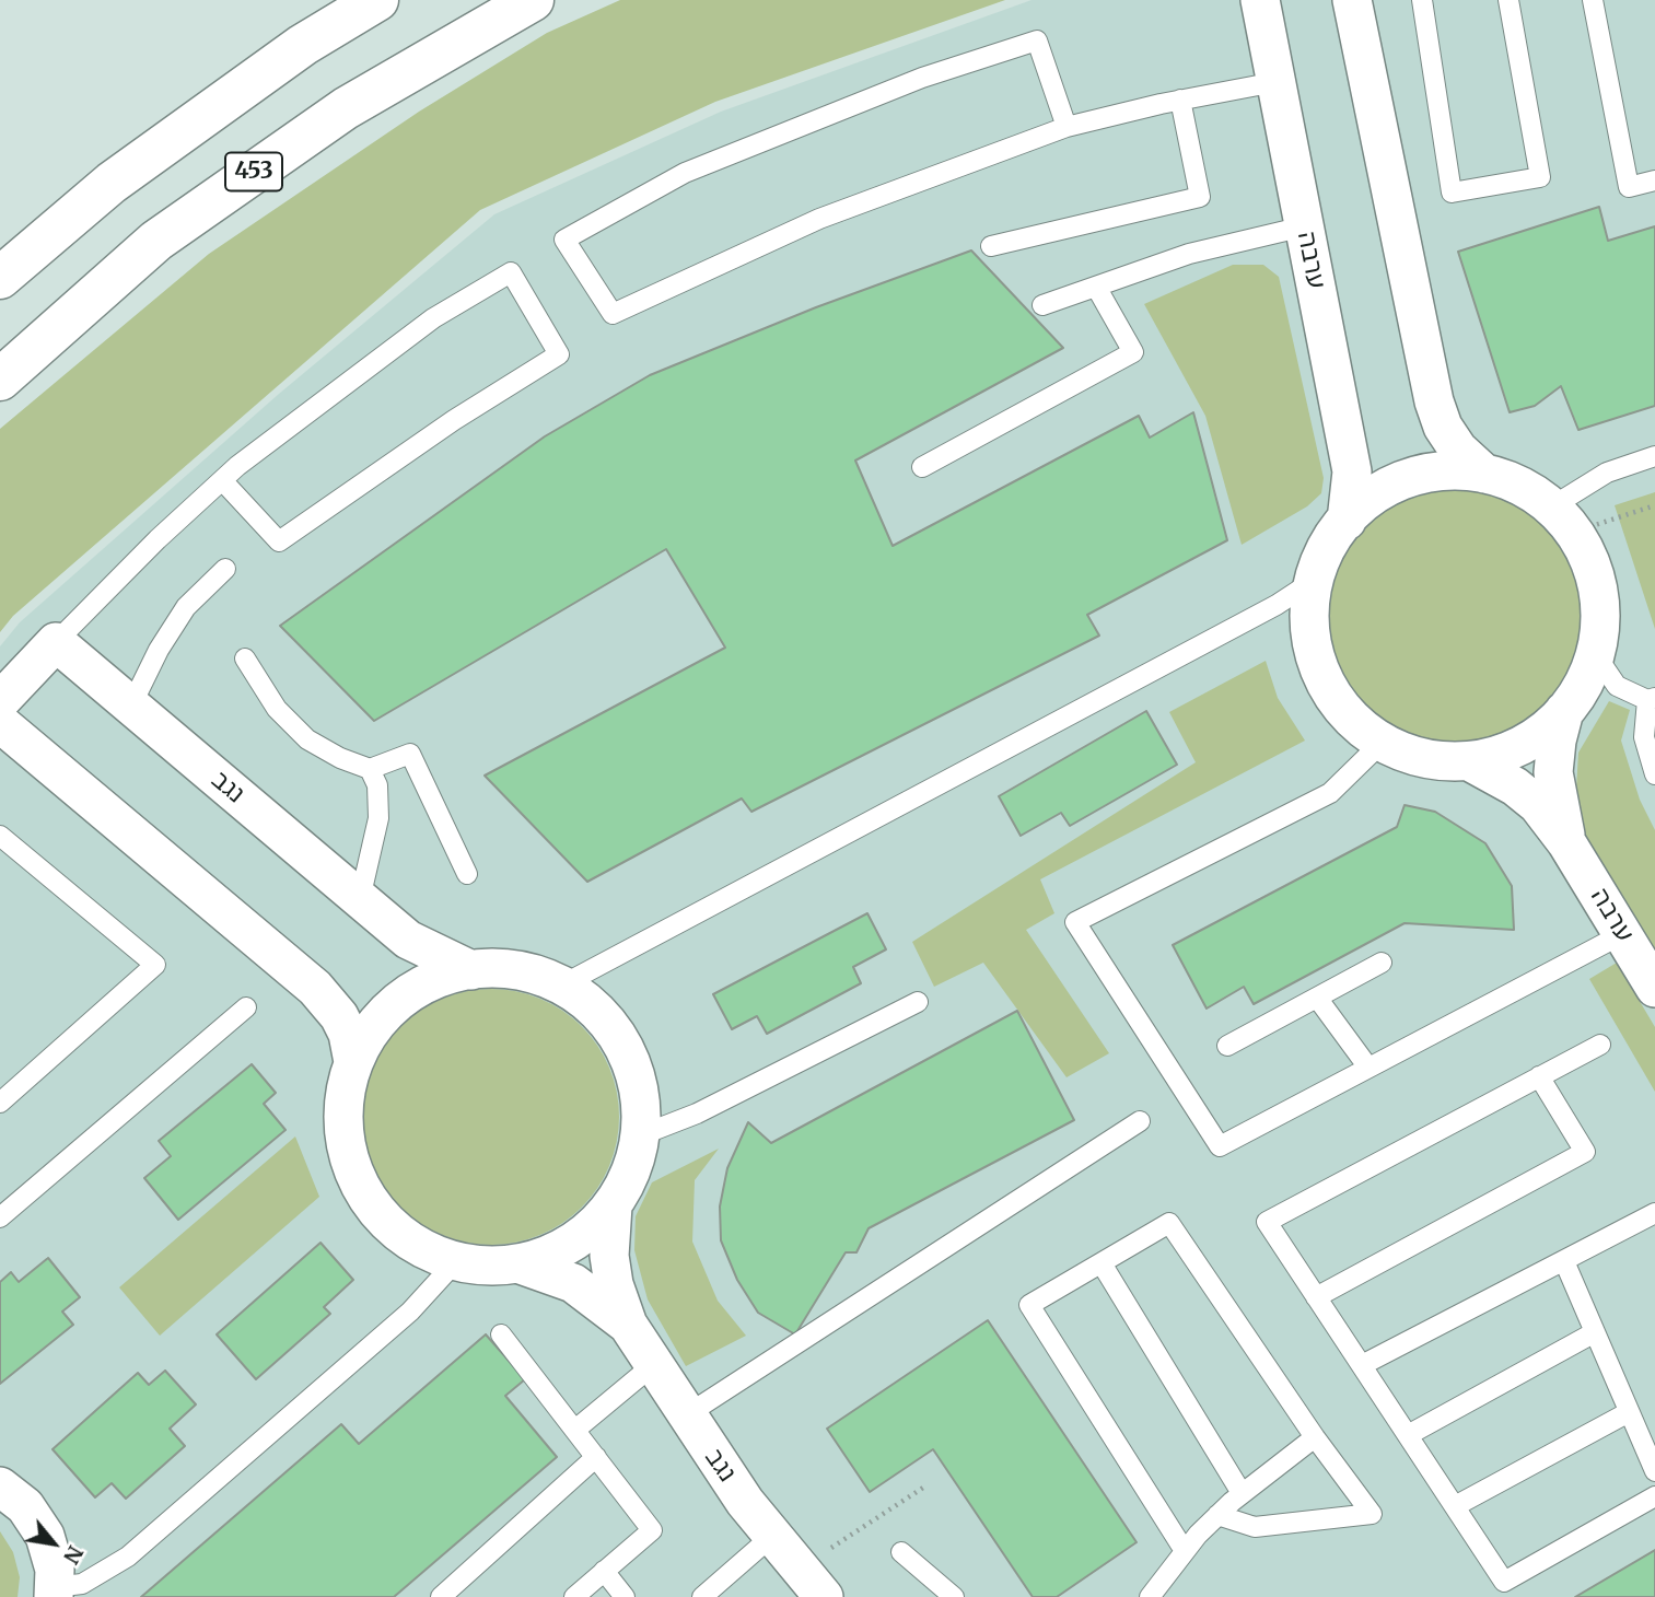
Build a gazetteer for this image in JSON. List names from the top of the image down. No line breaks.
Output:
{"streets":{"main road":["453"],"street":["ערבה","נגב"]},"north":"bottom right"}
